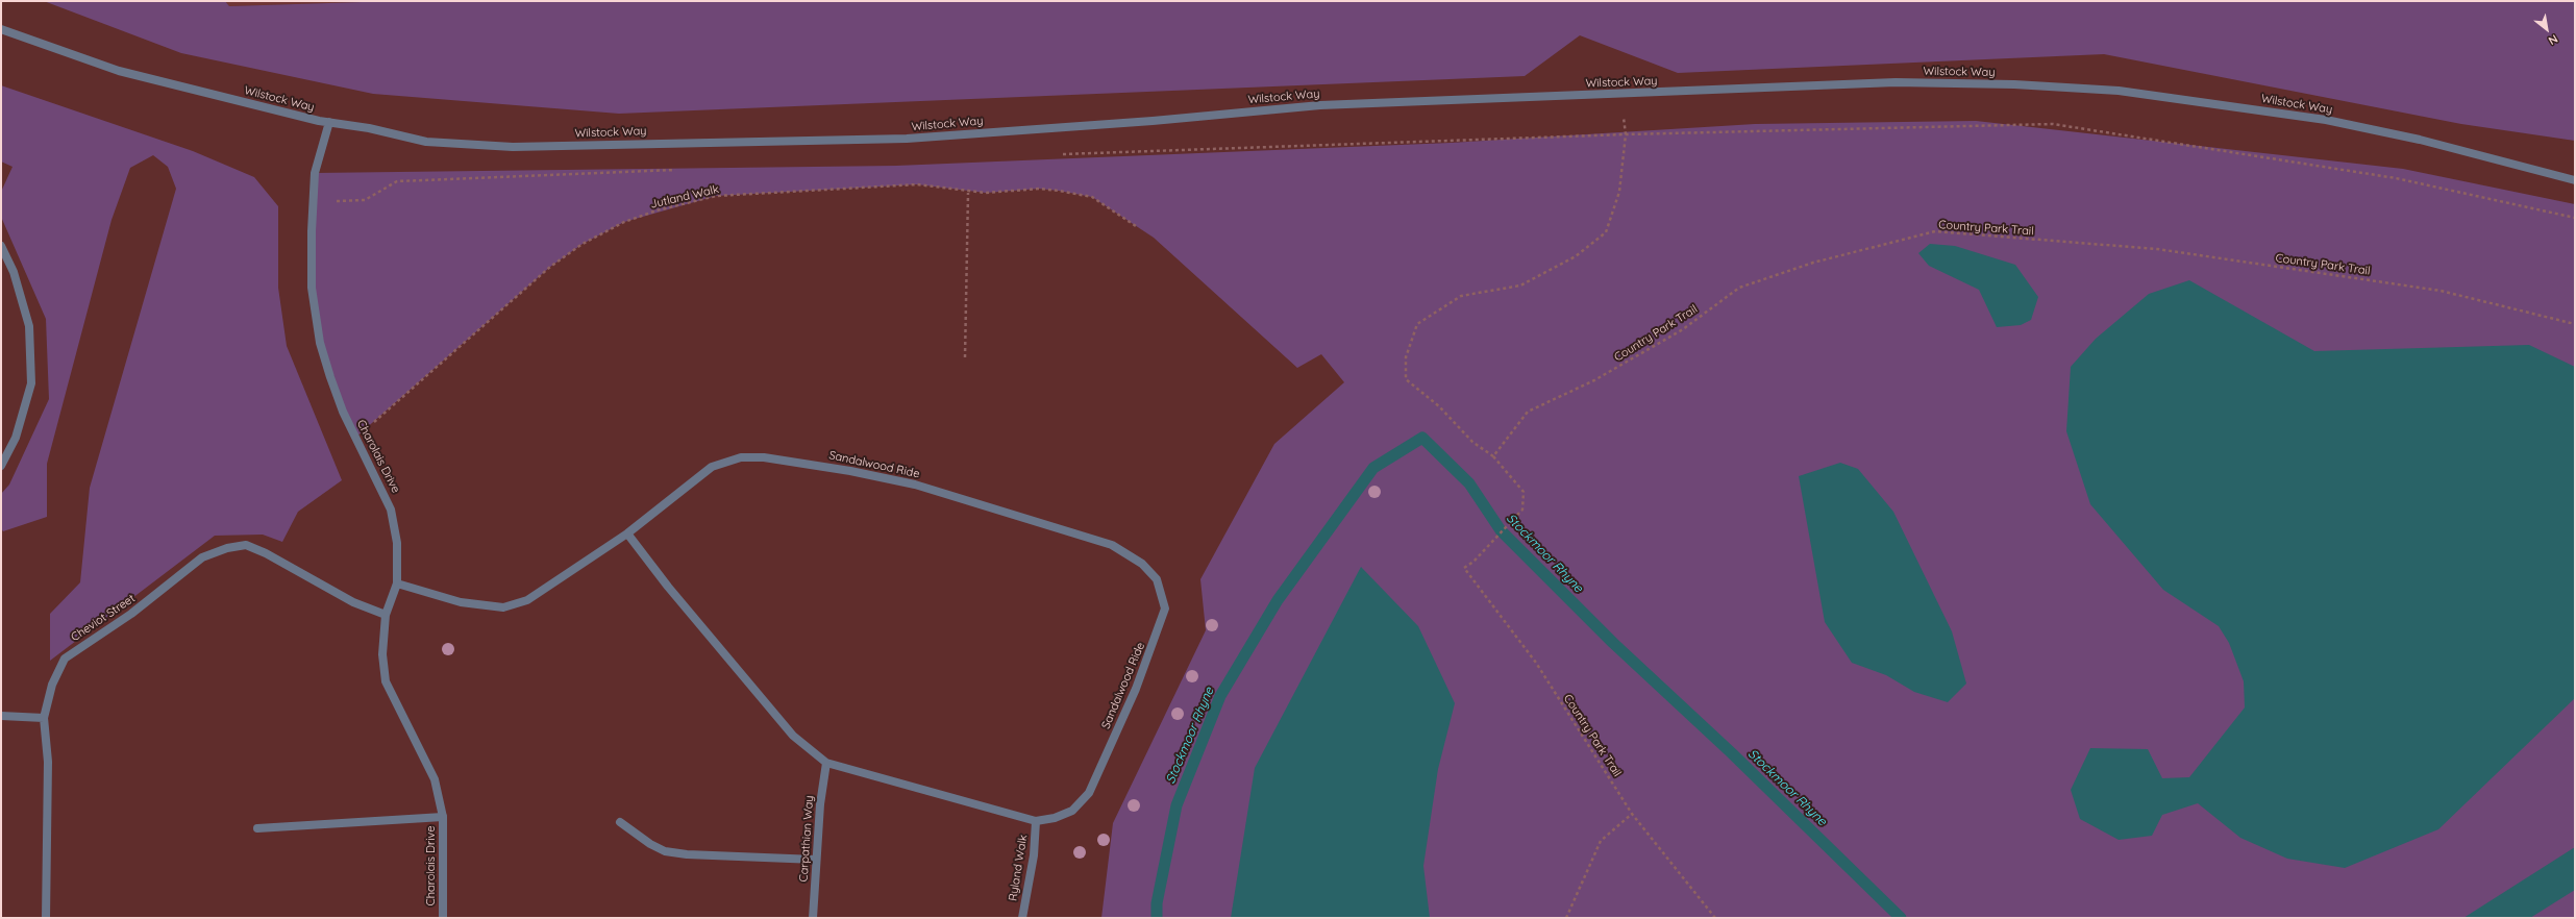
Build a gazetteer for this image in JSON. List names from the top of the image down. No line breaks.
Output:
{"streets":{"street":["Wilstock Way","Charolais Drive","Sandalwood Ride","Cheviot Street","Carpathian Way","Ryland Walk"],"path":["Jutland Walk","Country Park Trail"]},"crossings":[["Wilstock Way","Charolais Drive"],["Jutland Walk","Charolais Drive"],["Charolais Drive","Sandalwood Ride"],["Charolais Drive","Cheviot Street"],["Sandalwood Ride","Carpathian Way"],["Sandalwood Ride","Ryland Walk"]],"water":["Stockmoor Rhyne"],"north":"bottom right"}
